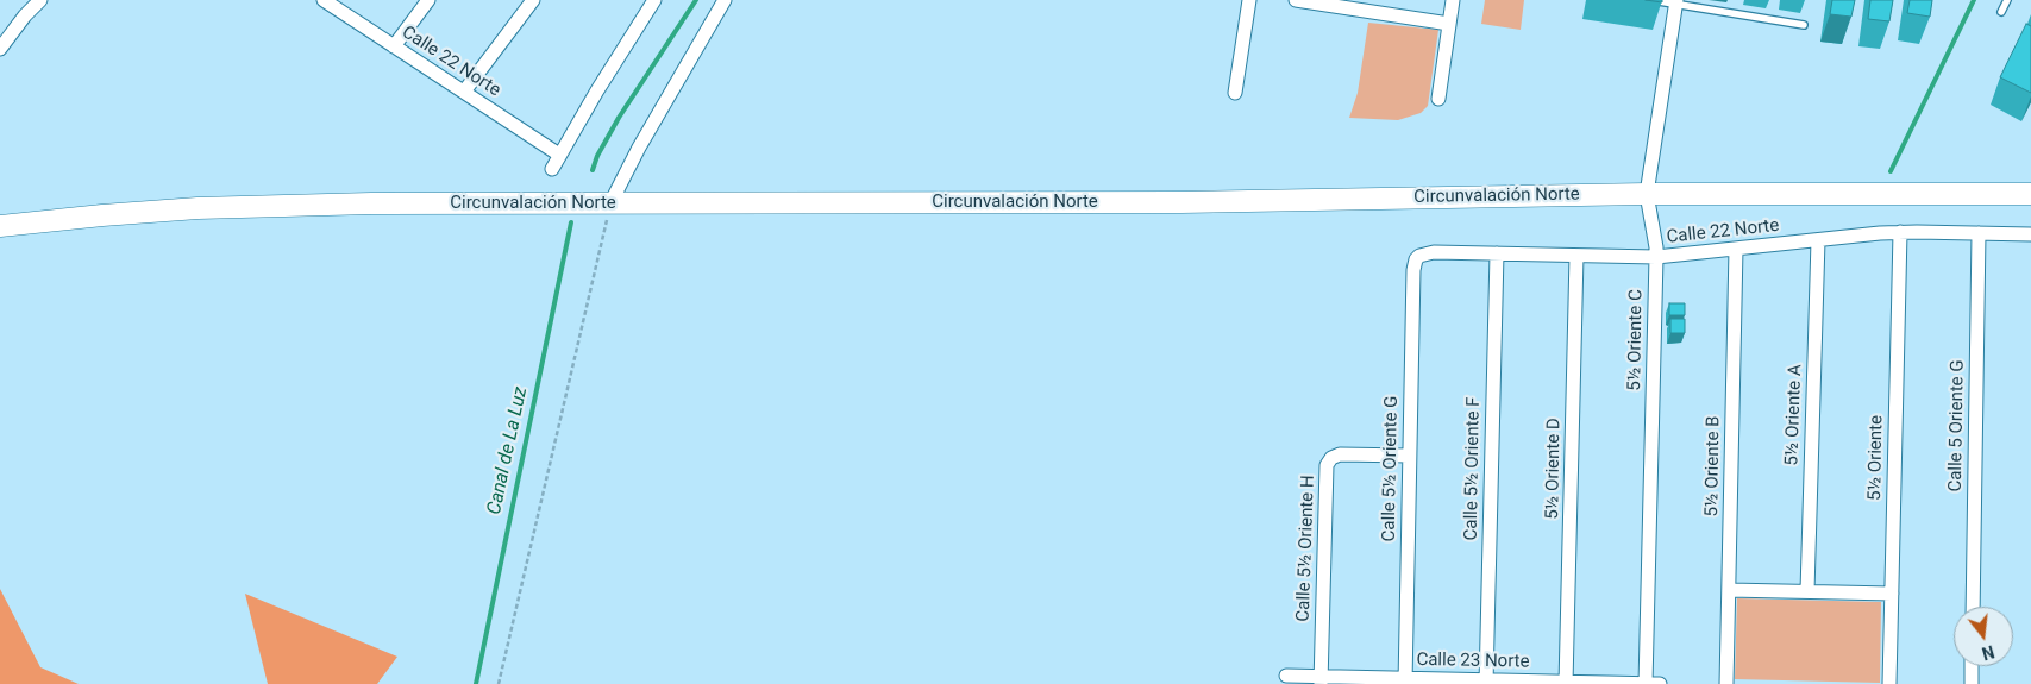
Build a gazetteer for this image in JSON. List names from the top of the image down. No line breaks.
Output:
{"streets":{"main road":["Circunvalación Norte"],"street":["Calle 22 Norte","5½ Oriente C","5½ Oriente A","Calle 5 Oriente G","5½ Oriente","5½ Oriente B","Calle 5½ Oriente G","Calle 5½ Oriente F","5½ Oriente D","Calle 5½ Oriente H","Calle 23 Norte"]},"crossings":[["Calle 22 Norte","5½ Oriente C"],["Calle 22 Norte","5½ Oriente A"],["Calle 22 Norte","Calle 5 Oriente G"],["Calle 22 Norte","5½ Oriente"],["Calle 22 Norte","5½ Oriente B"],["Calle 22 Norte","Calle 5½ Oriente G"],["Calle 22 Norte","Calle 5½ Oriente F"],["Calle 22 Norte","5½ Oriente D"],["Circunvalación Norte","5½ Oriente C"],["5½ Oriente C","Calle 23 Norte"],["Calle 5½ Oriente G","Calle 5½ Oriente H"],["Calle 5½ Oriente G","Calle 23 Norte"],["Calle 5½ Oriente F","Calle 23 Norte"],["5½ Oriente D","Calle 23 Norte"],["Calle 5½ Oriente H","Calle 23 Norte"]],"water":["Canal de La Luz"],"north":"bottom"}
